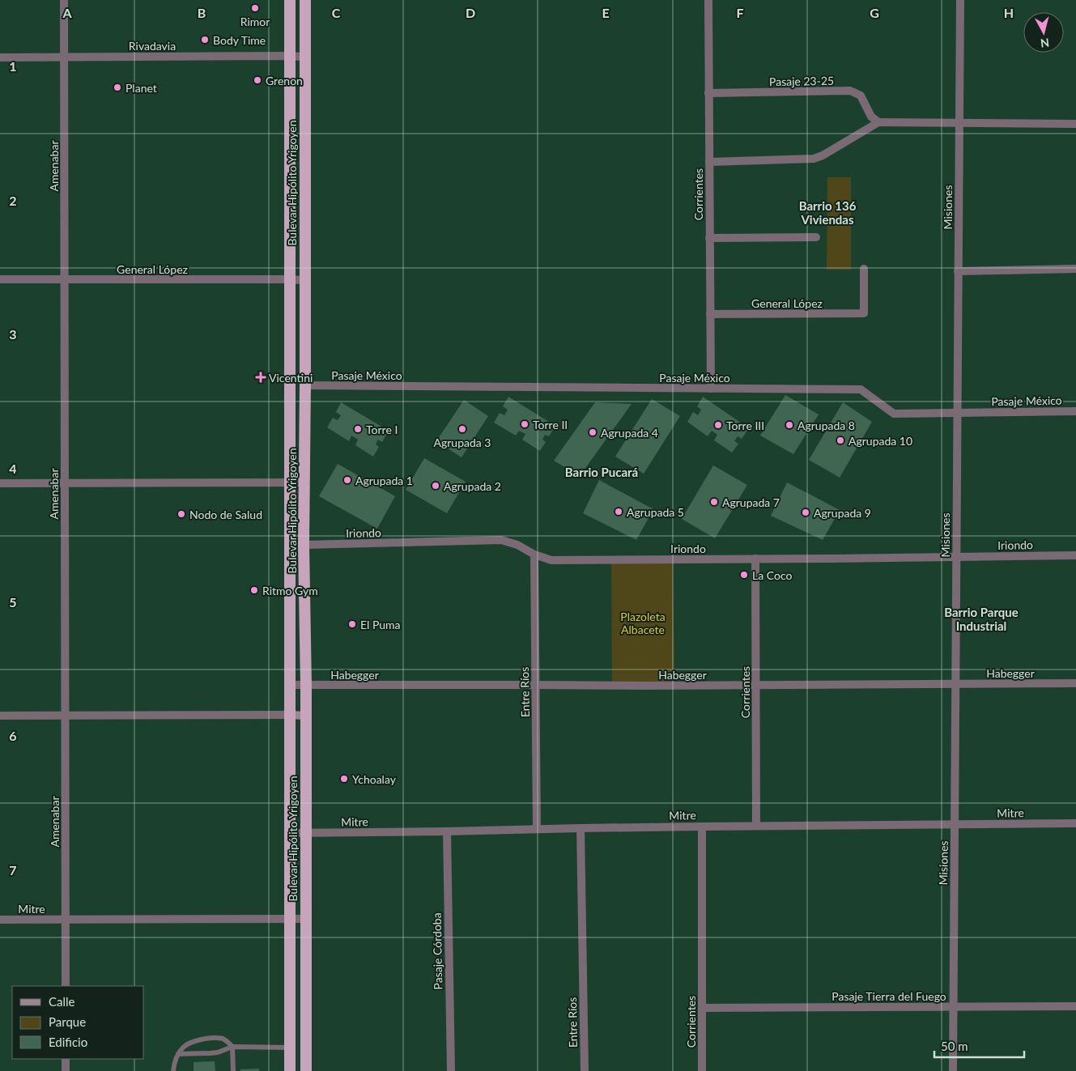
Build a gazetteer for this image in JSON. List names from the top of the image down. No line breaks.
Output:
{"streets":{"highway":["Bulevar Hipólito Yrigoyen"],"street":["Rivadavia","Pasaje 23-25","Amenabar","Corrientes","Misiones","General López","Pasaje México","Iriondo","Habegger","Entre Ríos","Mitre","Pasaje Córdoba","Pasaje Tierra del Fuego"]},"crossings":[["Rivadavia","Amenabar"],["Rivadavia","Bulevar Hipólito Yrigoyen"],["Pasaje 23-25","Corrientes"],["Amenabar","General López"],["Amenabar","Mitre"],["Bulevar Hipólito Yrigoyen","General López"],["Bulevar Hipólito Yrigoyen","Pasaje México"],["Bulevar Hipólito Yrigoyen","Iriondo"],["Bulevar Hipólito Yrigoyen","Habegger"],["Bulevar Hipólito Yrigoyen","Mitre"],["Corrientes","General López"],["Corrientes","Pasaje México"],["Corrientes","Iriondo"],["Corrientes","Habegger"],["Corrientes","Mitre"],["Corrientes","Pasaje Tierra del Fuego"],["Misiones","Pasaje México"],["Misiones","Iriondo"],["Misiones","Habegger"],["Misiones","Mitre"],["Misiones","Pasaje Tierra del Fuego"],["Iriondo","Entre Ríos"],["Habegger","Entre Ríos"],["Entre Ríos","Mitre"],["Mitre","Pasaje Córdoba"]],"districts":["Barrio 136 Viviendas","Barrio Pucará","Barrio Parque Industrial"],"parks":["Plazoleta Albacete"],"places":{"other":["Rimor","Body Time","Grenon","Planet","Torre II","Torre III","Agrupada 8","Torre I","Agrupada 3","Agrupada 4","Agrupada 10","Agrupada 1","Agrupada 2","Agrupada 7","Agrupada 5","Agrupada 9","Nodo de Salud","La Coco","Ritmo Gym","El Puma","Ychoalay"],"health":["Vicentini"]},"legend":["Calle","Parque","Edificio"],"scale_bar":"50 m","north":"bottom","grid":{"columns":["A","B","C","D","E","F","G","H"],"rows":["1","2","3","4","5","6","7"]}}
